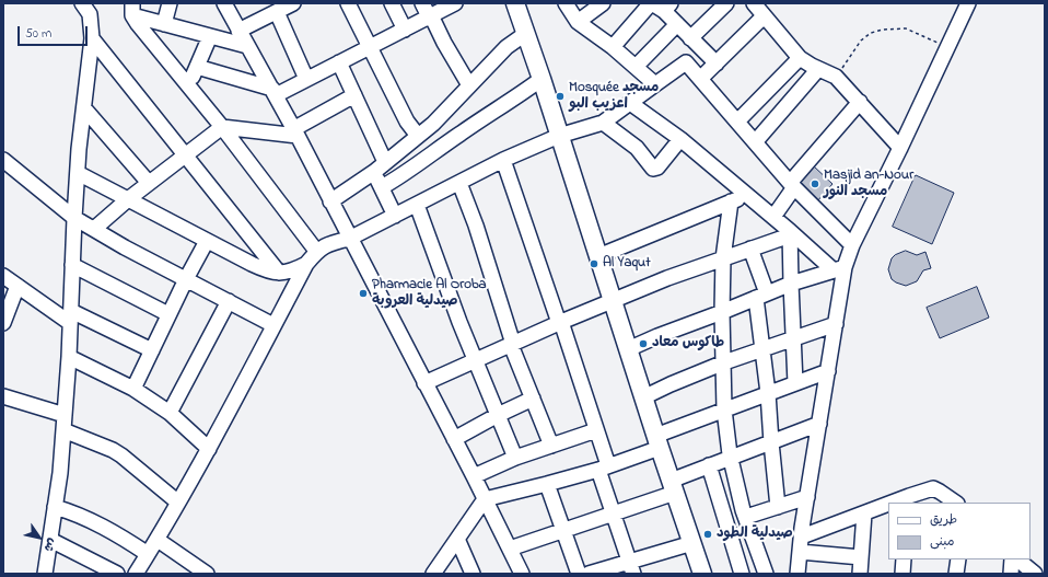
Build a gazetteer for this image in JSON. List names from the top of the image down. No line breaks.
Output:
{"places":["Mosquée مسجد اعزيب البو","Masjid an-Nour مسجد النور","Al Yaqut","Pharmacie Al Oroba صيدلية العروبة","طاكوس معاد","صيدلية الطود"],"legend":["طريق","مبنى"],"scale_bar":"50 m","north":"bottom right"}
